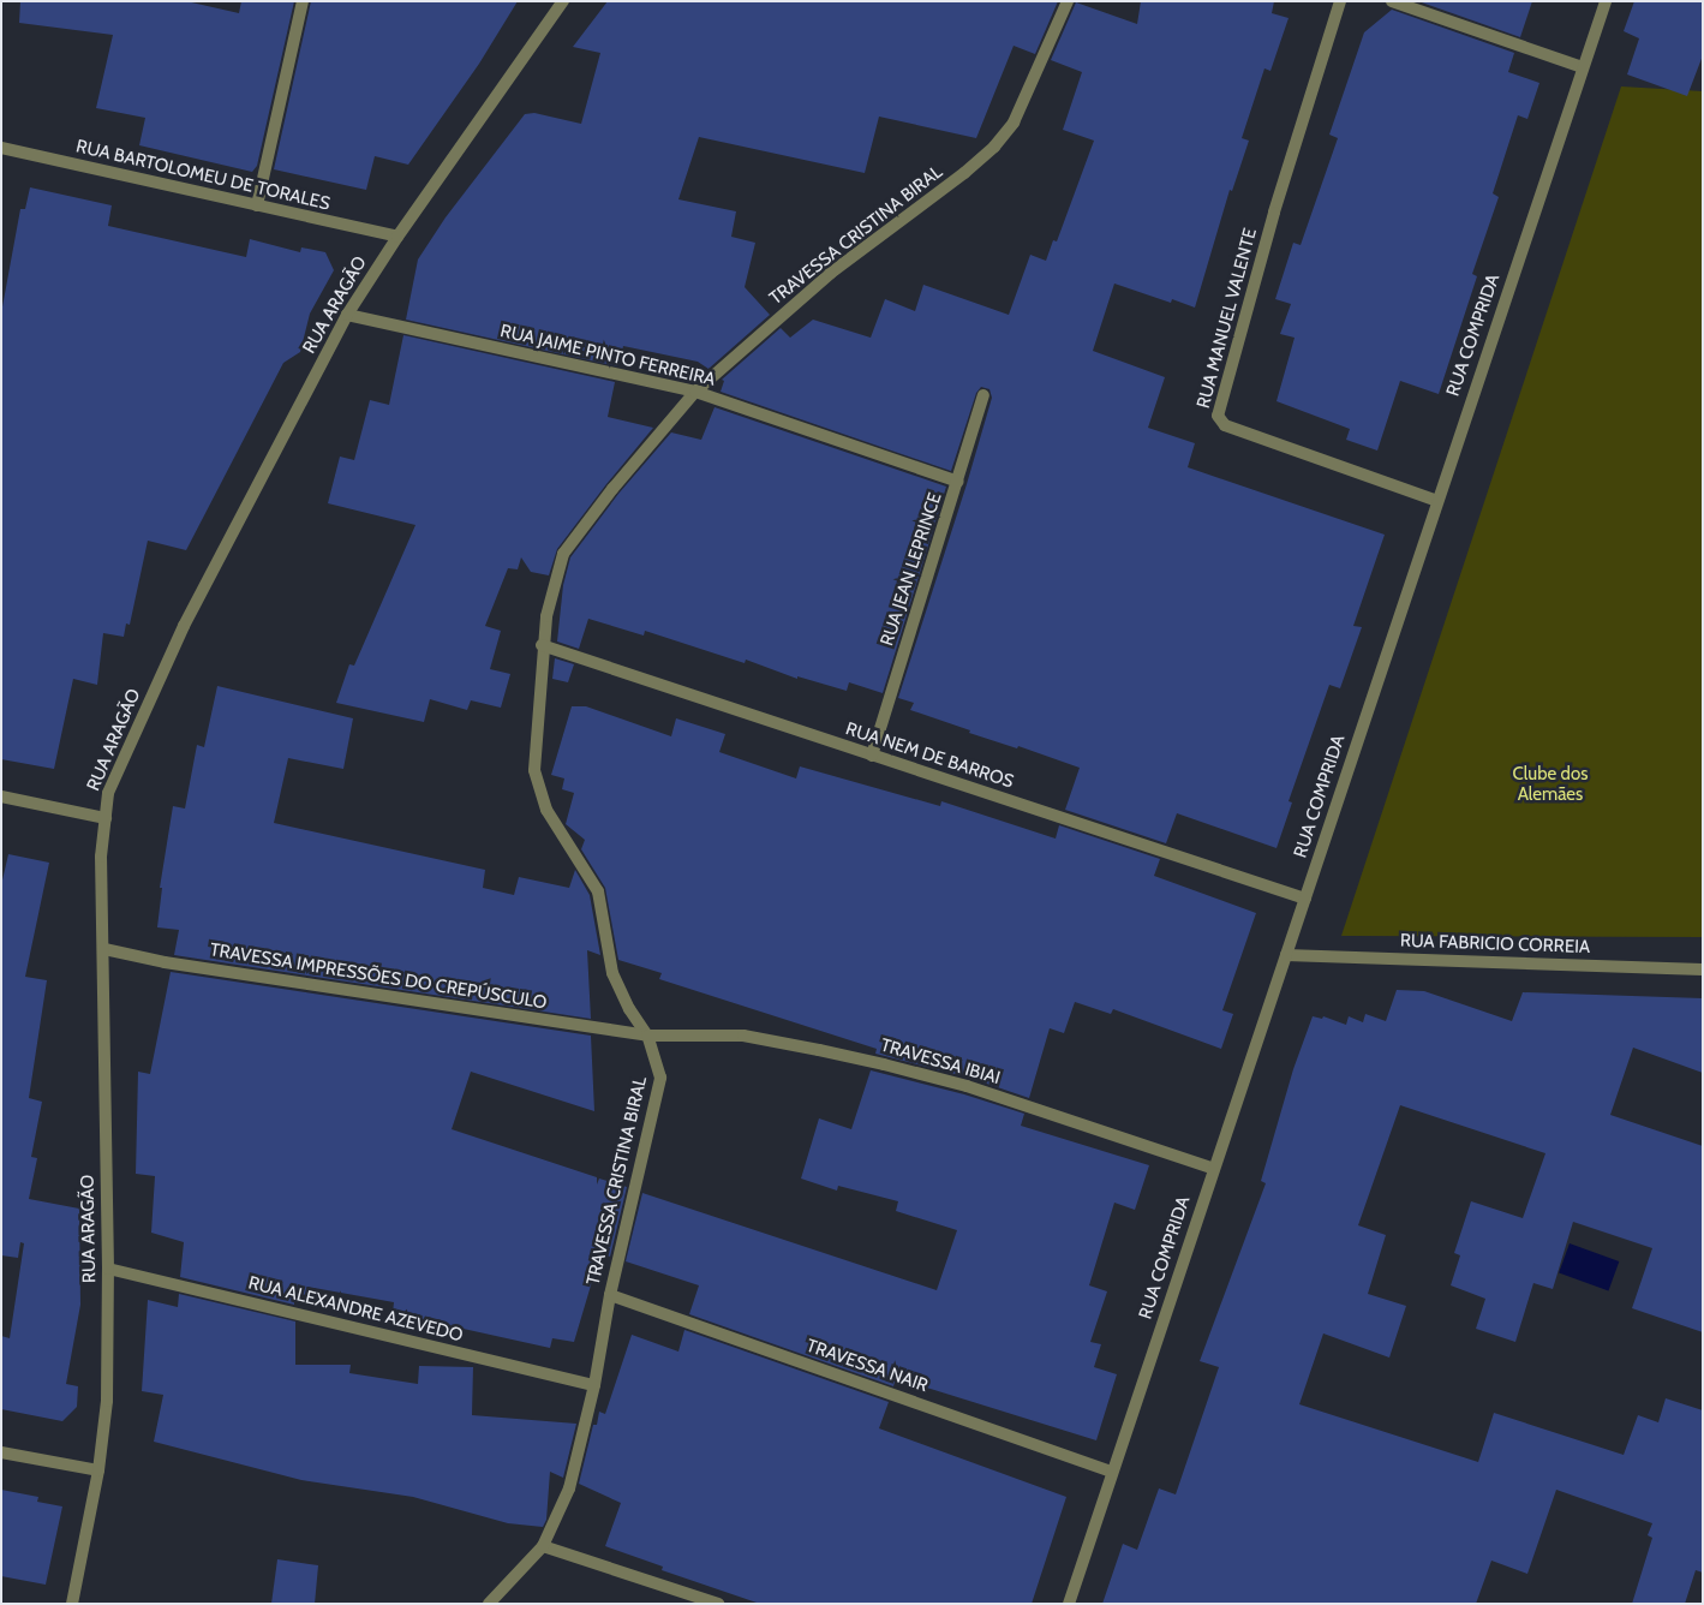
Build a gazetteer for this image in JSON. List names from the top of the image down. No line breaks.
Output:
{"streets":{"street":["RUA BARTOLOMEU DE TORALES","TRAVESSA CRISTINA BIRAL","RUA ARAGÃO","RUA MANUEL VALENTE","RUA COMPRIDA","RUA JAIME PINTO FERREIRA","RUA JEAN LEPRINCE","RUA NEM DE BARROS","RUA FABRICIO CORREIA","TRAVESSA IMPRESSÕES DO CREPÚSCULO","TRAVESSA IBIAI","RUA ALEXANDRE AZEVEDO","TRAVESSA NAIR"]},"crossings":[["RUA BARTOLOMEU DE TORALES","RUA ARAGÃO"],["TRAVESSA CRISTINA BIRAL","RUA JAIME PINTO FERREIRA"],["TRAVESSA CRISTINA BIRAL","RUA NEM DE BARROS"],["TRAVESSA CRISTINA BIRAL","TRAVESSA IMPRESSÕES DO CREPÚSCULO"],["TRAVESSA CRISTINA BIRAL","TRAVESSA IBIAI"],["TRAVESSA CRISTINA BIRAL","RUA ALEXANDRE AZEVEDO"],["TRAVESSA CRISTINA BIRAL","TRAVESSA NAIR"],["RUA ARAGÃO","RUA JAIME PINTO FERREIRA"],["RUA ARAGÃO","TRAVESSA IMPRESSÕES DO CREPÚSCULO"],["RUA ARAGÃO","RUA ALEXANDRE AZEVEDO"],["RUA MANUEL VALENTE","RUA COMPRIDA"],["RUA COMPRIDA","RUA NEM DE BARROS"],["RUA COMPRIDA","RUA FABRICIO CORREIA"],["RUA COMPRIDA","TRAVESSA IBIAI"],["RUA COMPRIDA","TRAVESSA NAIR"],["RUA JAIME PINTO FERREIRA","RUA JEAN LEPRINCE"],["RUA JEAN LEPRINCE","RUA NEM DE BARROS"],["TRAVESSA IMPRESSÕES DO CREPÚSCULO","TRAVESSA IBIAI"]],"parks":["Clube dos Alemães"]}
